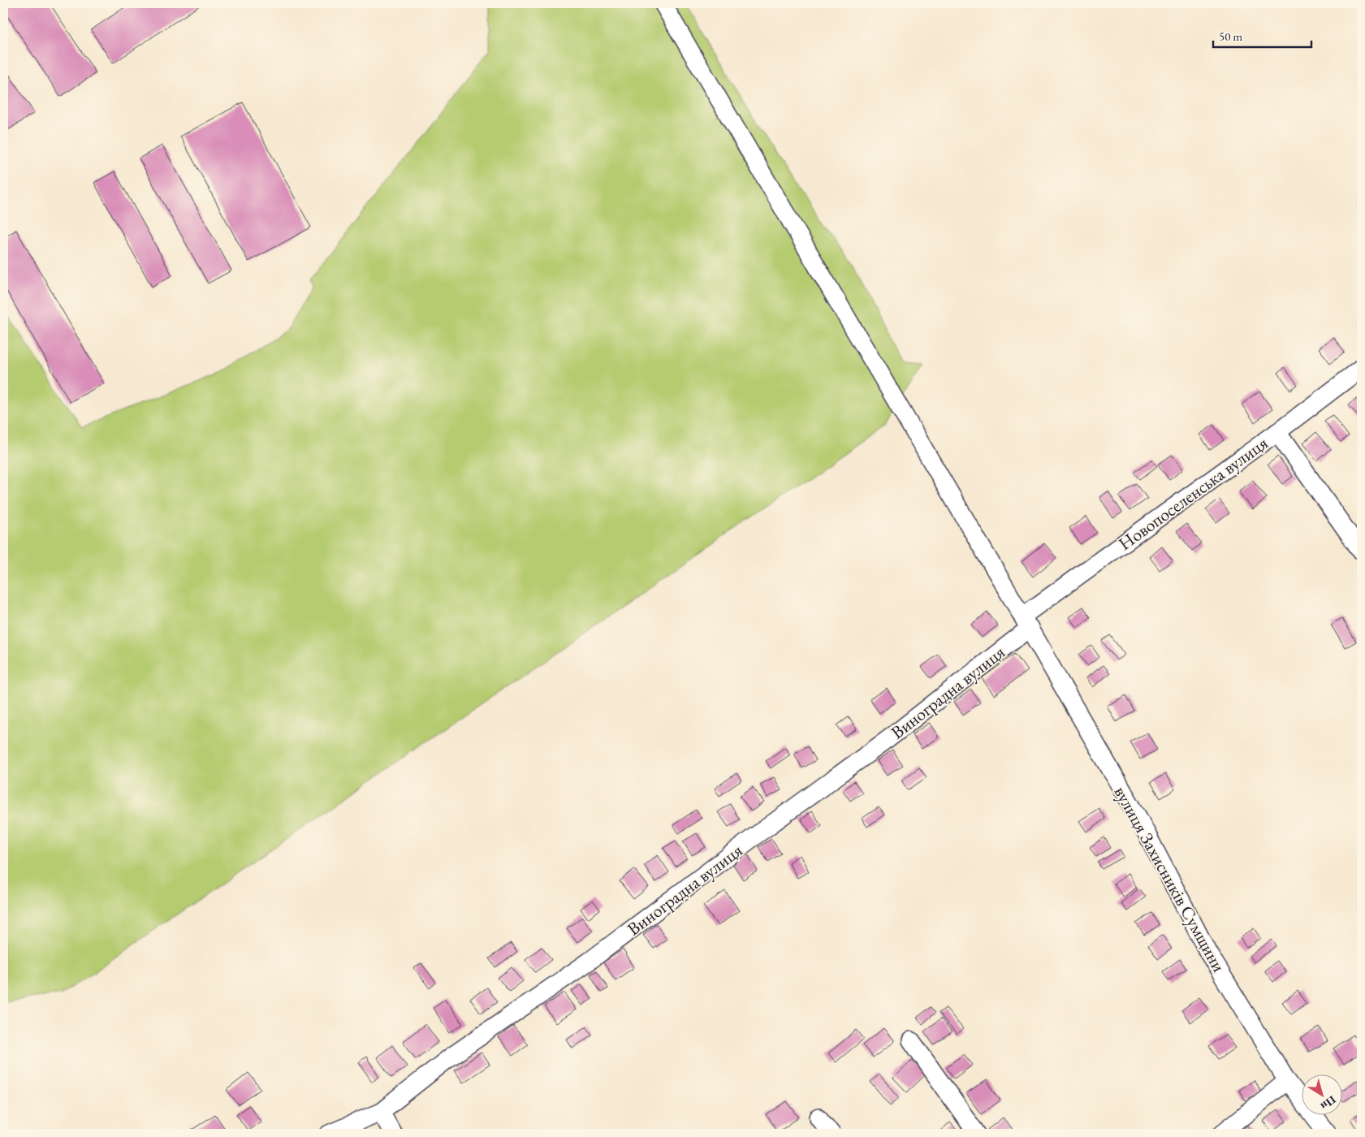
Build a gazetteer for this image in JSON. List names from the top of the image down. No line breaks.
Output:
{"streets":{"street":["Новопоселенська вулиця","Виноградна вулиця","вулиця Захисників Сумщини"]},"crossings":[["Новопоселенська вулиця","Виноградна вулиця"],["Новопоселенська вулиця","вулиця Захисників Сумщини"],["Виноградна вулиця","вулиця Захисників Сумщини"]],"scale_bar":"50 m","north":"bottom right"}
